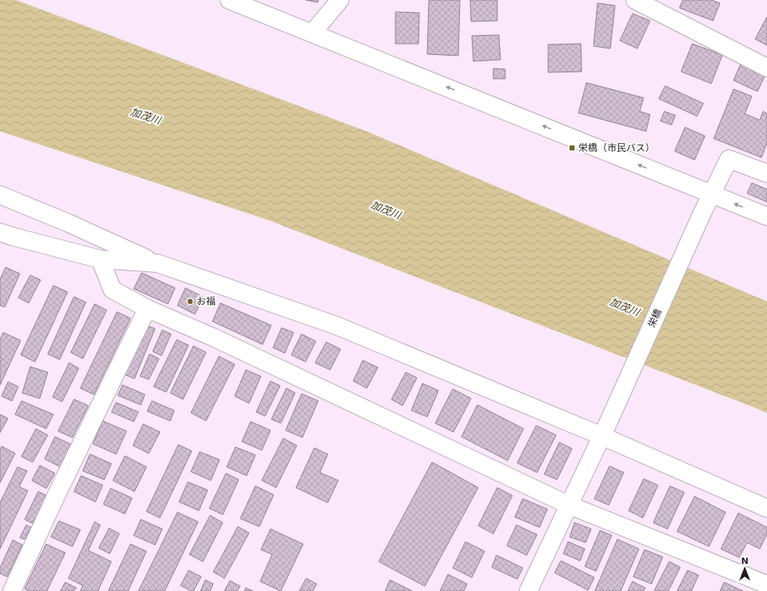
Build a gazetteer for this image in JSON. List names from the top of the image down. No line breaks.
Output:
{"streets":{"street":["栄橋"]},"water":["加茂川"],"places":{"transit":["栄橋（市民バス）"],"other":["お福"]},"north":"top"}
